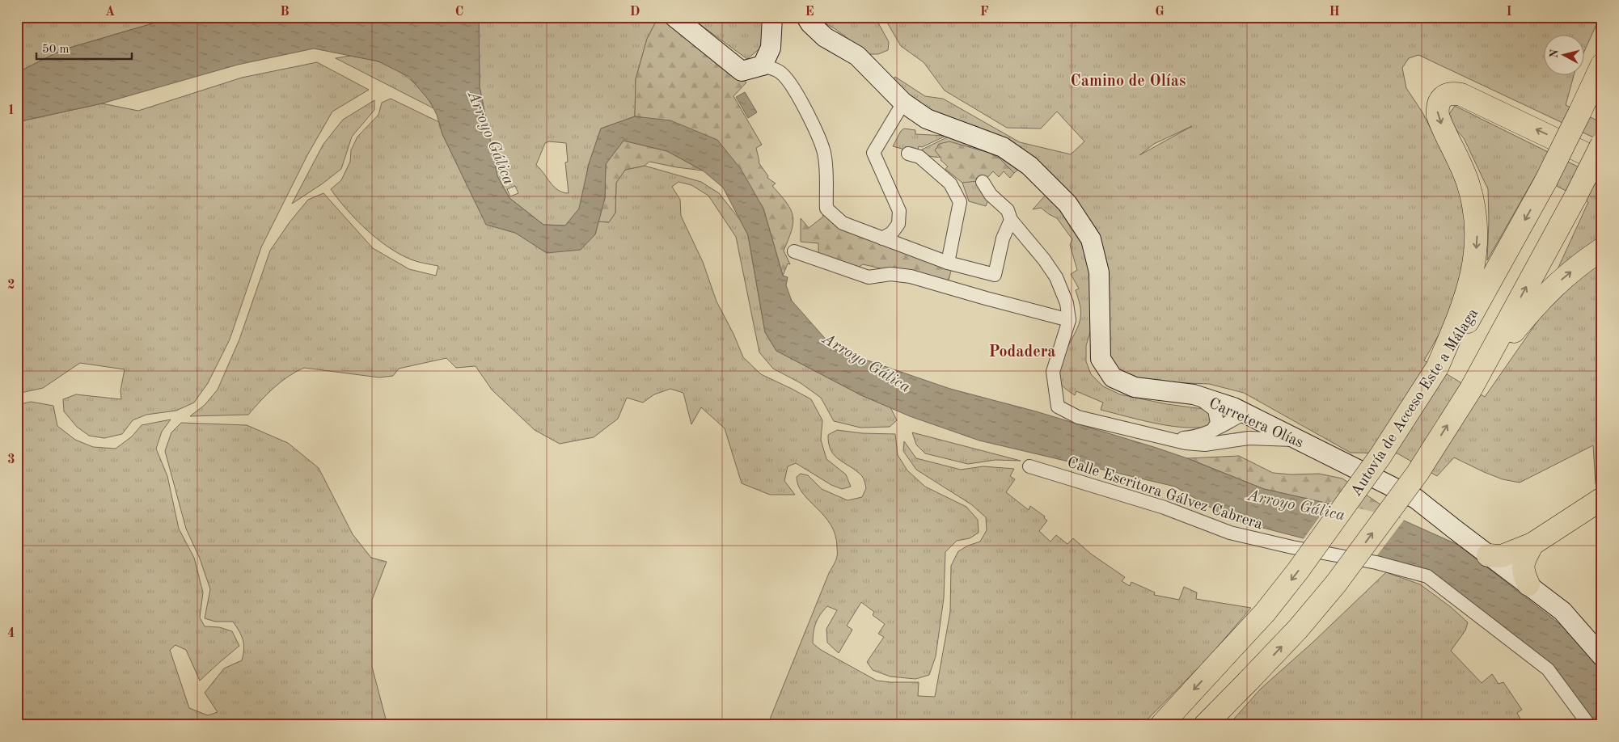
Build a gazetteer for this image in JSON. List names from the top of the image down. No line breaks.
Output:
{"streets":{"highway":["Autovía de Acceso Este a Málaga"],"main road":["Carretera Olías"],"street":["Calle Escritora Gálvez Cabrera"]},"districts":["Camino de Olías","Podadera"],"water":["Arroyo Gálica"],"scale_bar":"50 m","north":"left","grid":{"columns":["A","B","C","D","E","F","G","H","I"],"rows":["1","2","3","4"]}}
